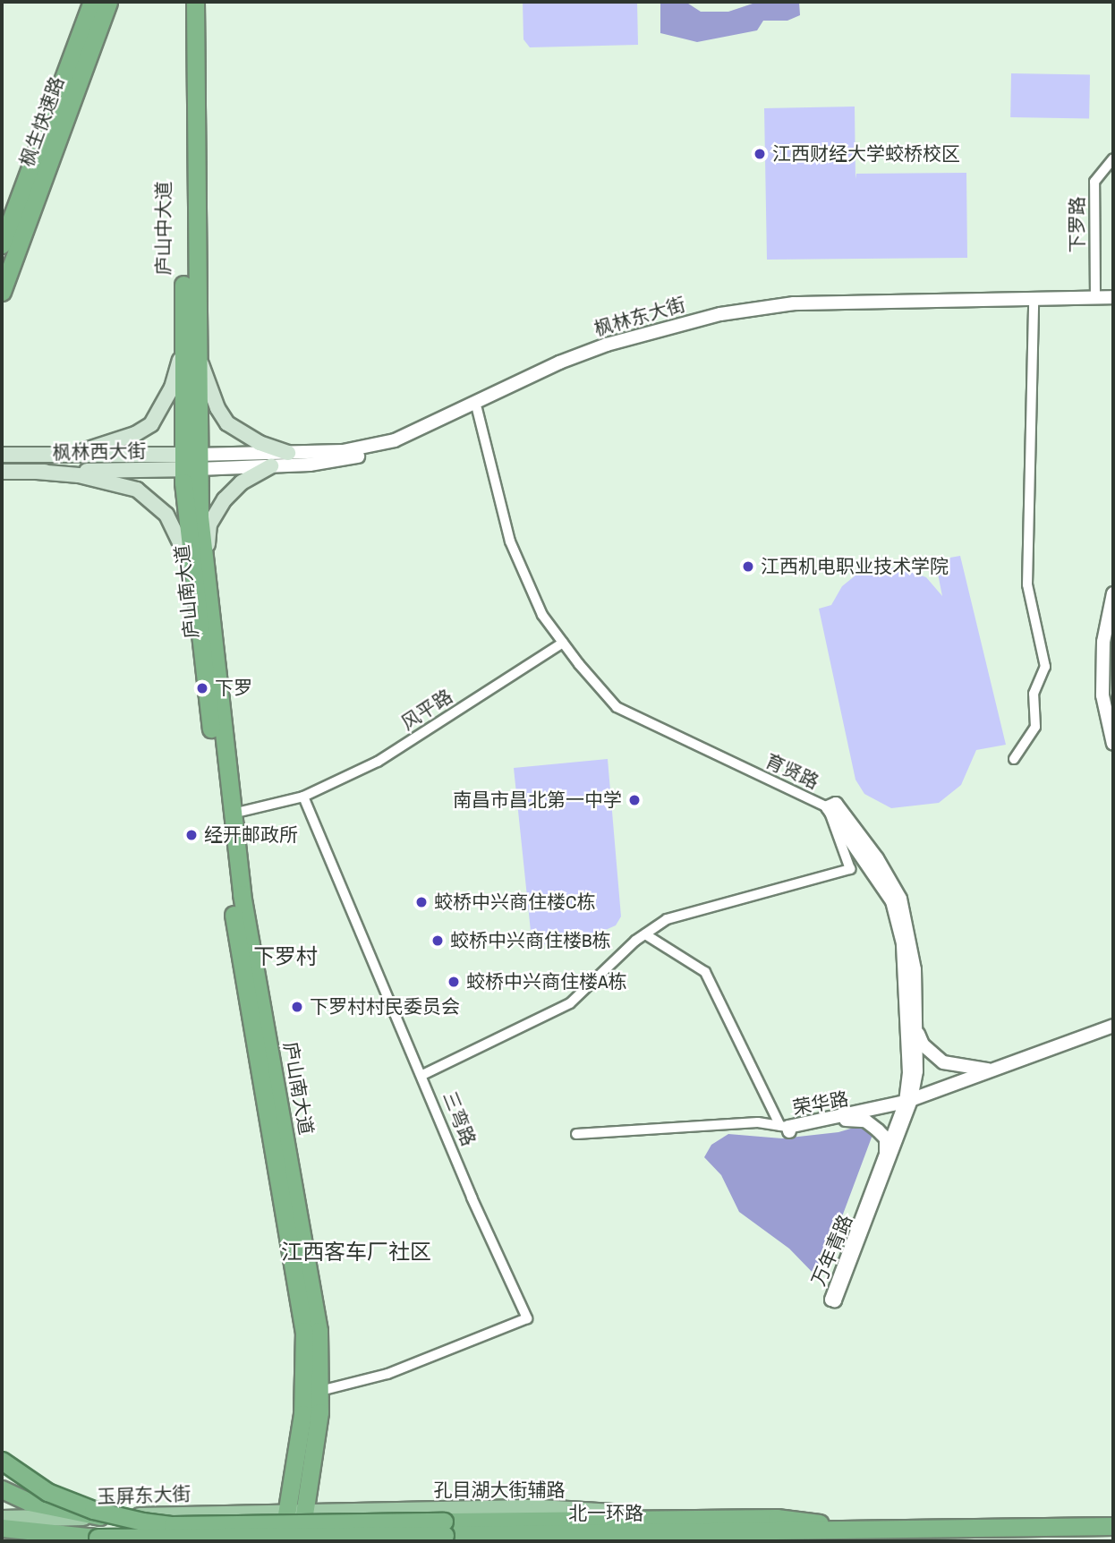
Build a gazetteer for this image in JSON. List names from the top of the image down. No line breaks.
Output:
{"streets":{"highway":["枫生快速路","庐山中大道","庐山南大道","北一环路"],"main road":["枫林西大街","孔目湖大街辅路","玉屏东大街"],"street":["下罗路","枫林东大街","风平路","育贤路","荣华路","三弯路","万年青路"]},"crossings":[["下罗路","枫林东大街"],["庐山中大道","枫林东大街"],["庐山中大道","枫林西大街"],["庐山中大道","庐山南大道"],["枫林东大街","枫林西大街"],["枫林东大街","庐山南大道"],["枫林东大街","育贤路"],["枫林西大街","庐山南大道"],["庐山南大道","三弯路"],["庐山南大道","孔目湖大街辅路"],["庐山南大道","玉屏东大街"],["风平路","育贤路"],["风平路","三弯路"],["育贤路","三弯路"],["育贤路","万年青路"],["荣华路","万年青路"],["孔目湖大街辅路","玉屏东大街"]],"districts":["下罗村","江西客车厂社区"],"places":["江西财经大学蛟桥校区","江西机电职业技术学院","下罗","南昌市昌北第一中学","经开邮政所","蛟桥中兴商住楼C栋","蛟桥中兴商住楼B栋","蛟桥中兴商住楼A栋","下罗村村民委员会"]}
